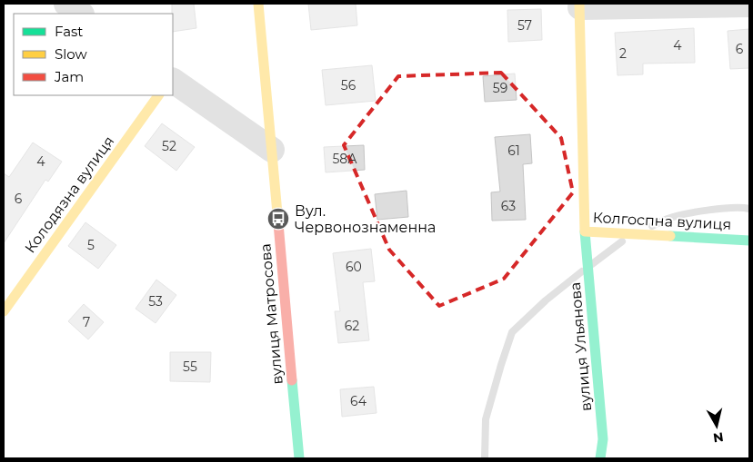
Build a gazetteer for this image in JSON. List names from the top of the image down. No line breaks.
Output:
{"streets":{"street":["Колодязна вулиця","Колгоспна вулиця","вулиця Матросова","вулиця Ульянова"]},"crossings":[["Колгоспна вулиця","вулиця Ульянова"]],"places":{"bus stop":["Вул. Червонознаменна"]},"house_numbers":["57","4","6","2","56","59","52","61","58А","4","6","63","5","60","53","7","62","55","64"],"legend":["Fast","Slow","Jam"],"north":"bottom"}
